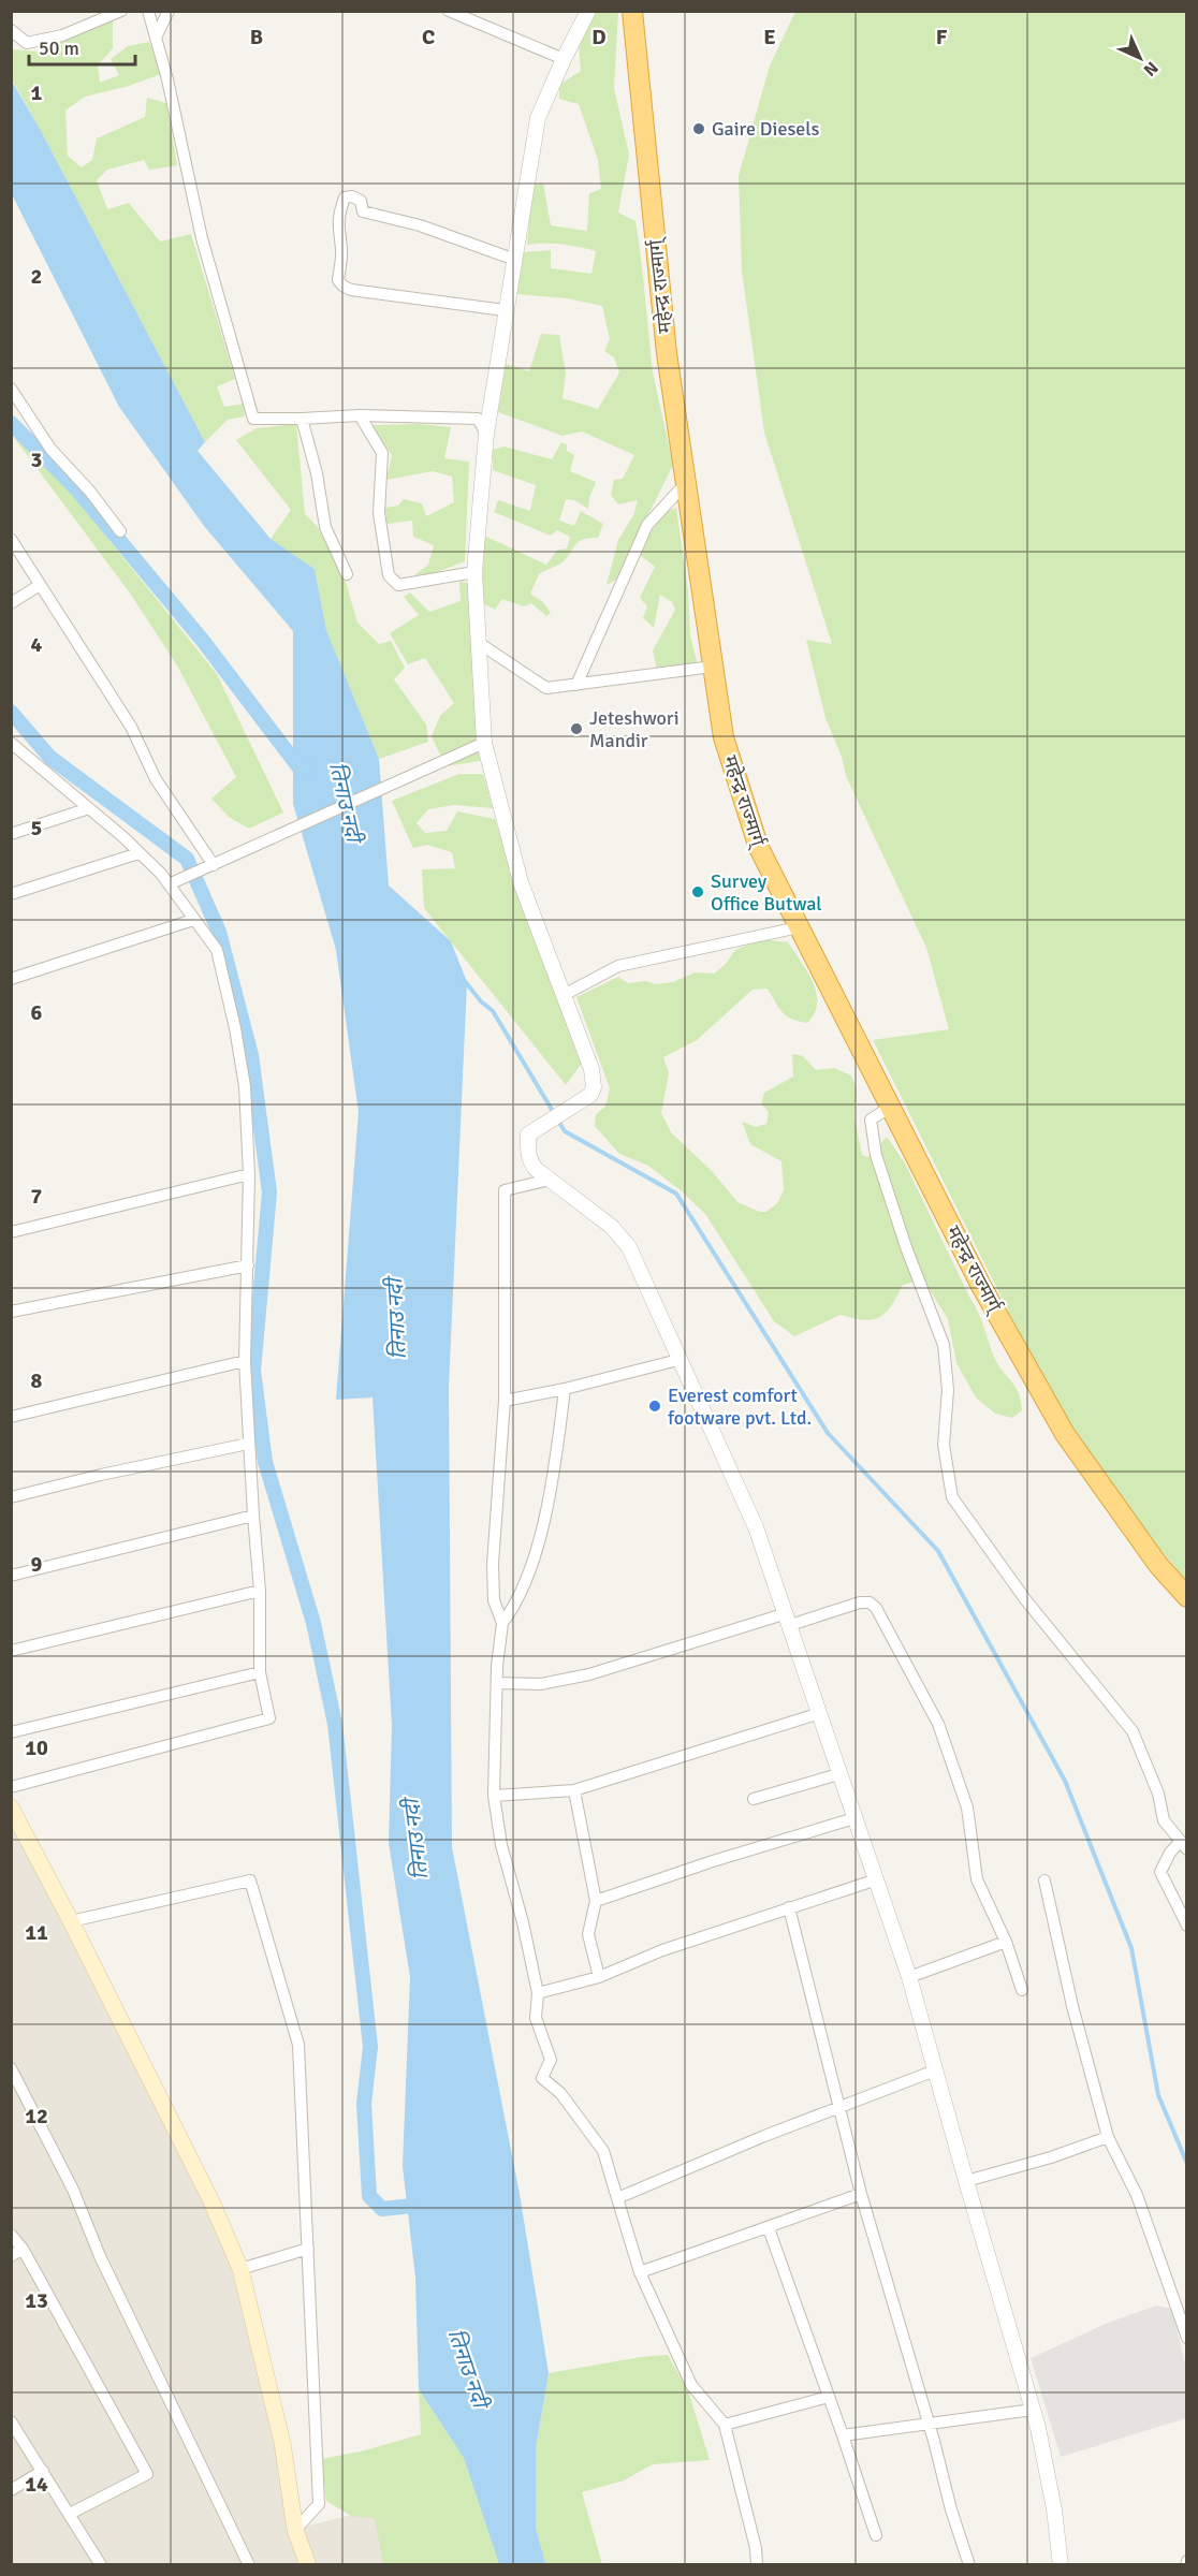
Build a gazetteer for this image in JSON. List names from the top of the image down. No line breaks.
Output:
{"streets":{"highway":["महेन्द्र राज्मार्ग्"]},"water":["तिनाउ नदी"],"places":["Gaire Diesels","Jeteshwori Mandir","Survey Office Butwal","Everest comfort footware pvt. Ltd."],"scale_bar":"50 m","north":"bottom right","grid":{"columns":["B","C","D","E","F"],"rows":["1","2","3","4","5","6","7","8","9","10","11","12","13","14"]}}
